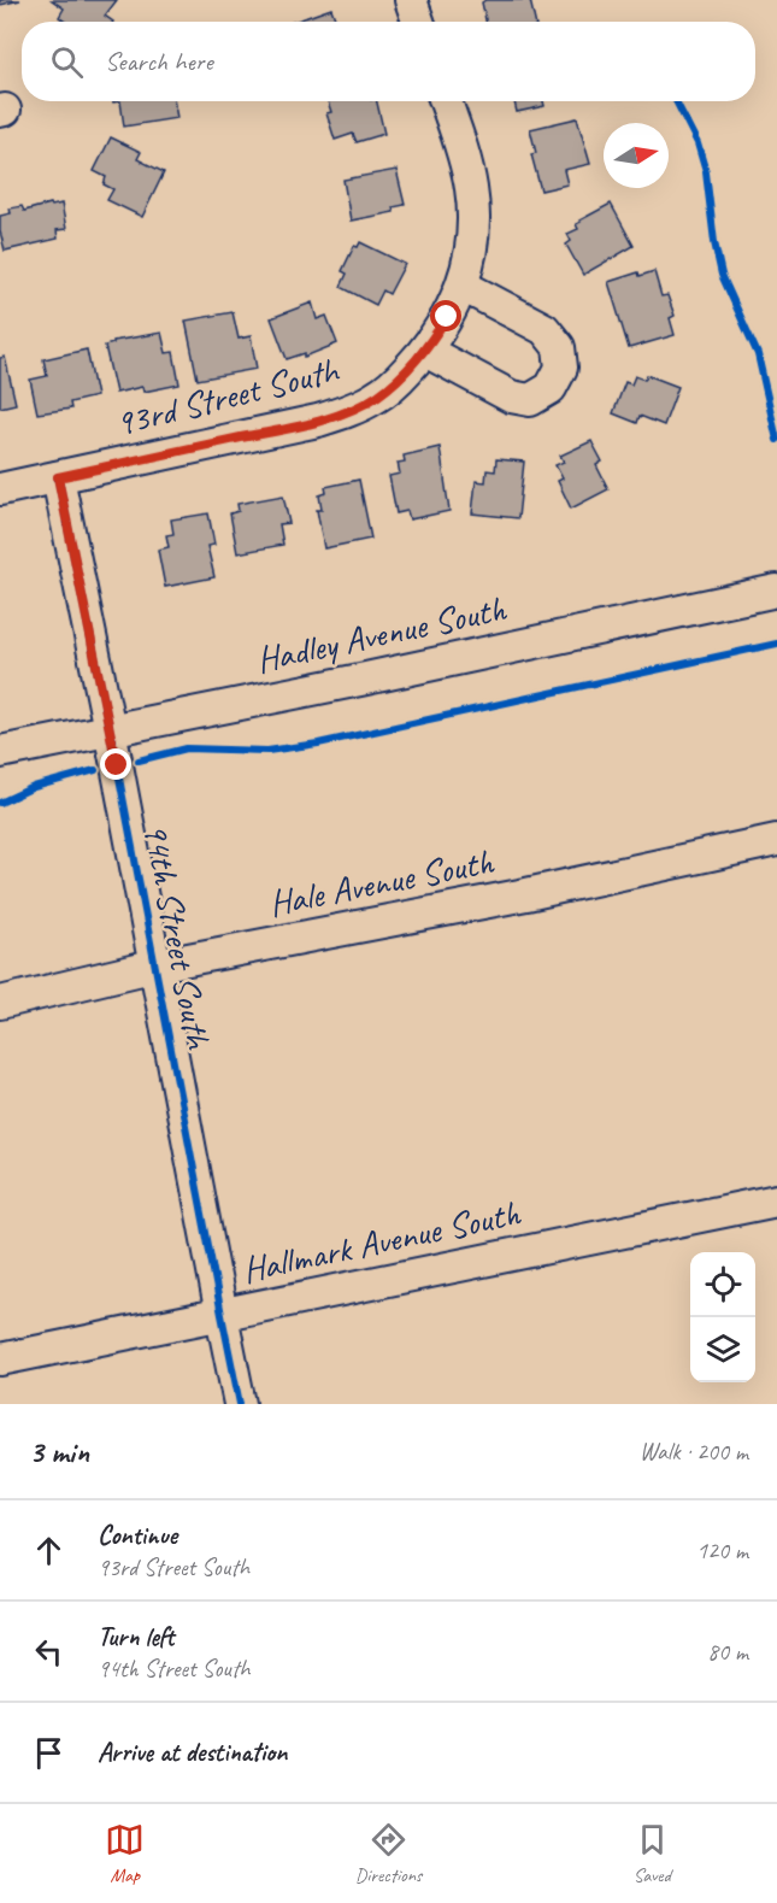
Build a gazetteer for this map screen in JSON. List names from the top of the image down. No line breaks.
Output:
{"streets":{"street":["93rd Street South","Hadley Avenue South","Hale Avenue South","94th Street South","Hallmark Avenue South"]},"crossings":[["93rd Street South","94th Street South"],["Hadley Avenue South","94th Street South"],["Hale Avenue South","94th Street South"],["94th Street South","Hallmark Avenue South"]],"north":"right","page":{"search":"Search here","heading":["3 min","Walk · 200 m"],"list":[["Continue","93rd Street South","120 m"],["Turn left","94th Street South","80 m"],"Arrive at destination"],"nav":["Map","Directions","Saved"]}}
